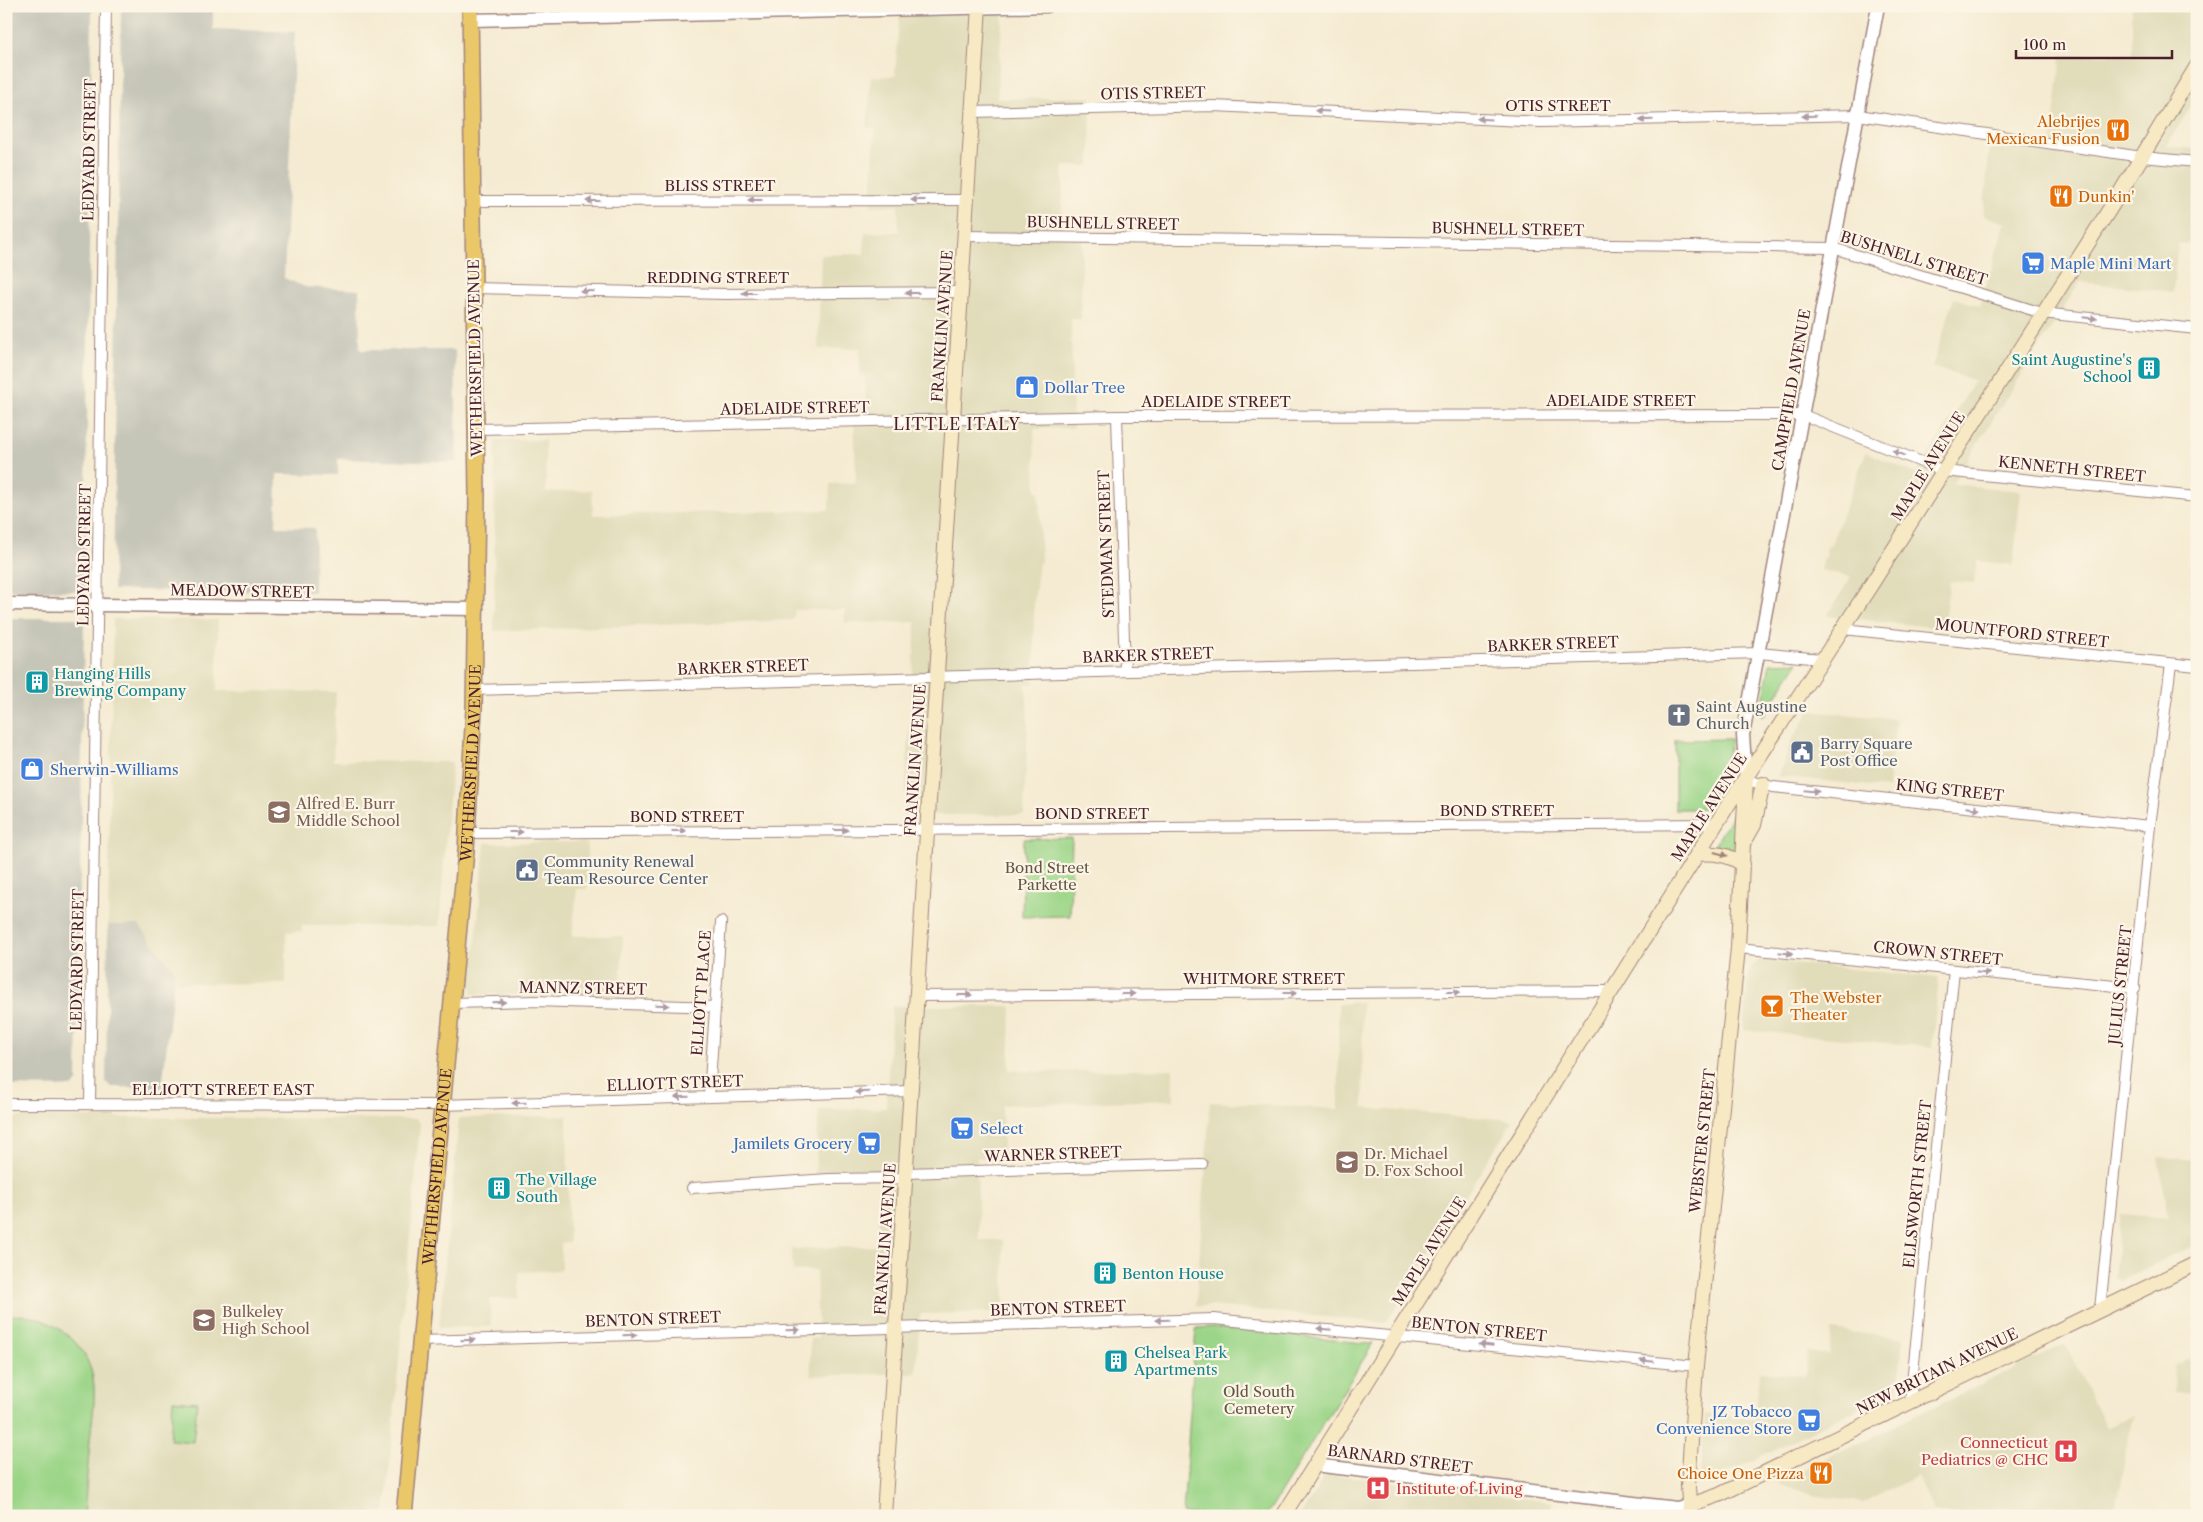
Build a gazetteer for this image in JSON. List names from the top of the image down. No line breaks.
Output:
{"streets":{"main road":["FRANKLIN AVENUE","WETHERSFIELD AVENUE","MAPLE AVENUE","WEBSTER STREET","NEW BRITAIN AVENUE"],"street":["OTIS STREET","LEDYARD STREET","BLISS STREET","BUSHNELL STREET","REDDING STREET","CAMPFIELD AVENUE","ADELAIDE STREET","KENNETH STREET","STEDMAN STREET","MEADOW STREET","MOUNTFORD STREET","BARKER STREET","KING STREET","BOND STREET","CROWN STREET","WHITMORE STREET","JULIUS STREET","MANNZ STREET","ELLIOTT PLACE","ELLIOTT STREET","ELLIOTT STREET EAST","WARNER STREET","ELLSWORTH STREET","BENTON STREET","BARNARD STREET"]},"crossings":[["OTIS STREET","FRANKLIN AVENUE"],["OTIS STREET","CAMPFIELD AVENUE"],["OTIS STREET","MAPLE AVENUE"],["LEDYARD STREET","MEADOW STREET"],["LEDYARD STREET","ELLIOTT STREET EAST"],["BLISS STREET","FRANKLIN AVENUE"],["BLISS STREET","WETHERSFIELD AVENUE"],["BUSHNELL STREET","FRANKLIN AVENUE"],["BUSHNELL STREET","CAMPFIELD AVENUE"],["BUSHNELL STREET","MAPLE AVENUE"],["REDDING STREET","FRANKLIN AVENUE"],["REDDING STREET","WETHERSFIELD AVENUE"],["FRANKLIN AVENUE","ADELAIDE STREET"],["FRANKLIN AVENUE","BARKER STREET"],["FRANKLIN AVENUE","BOND STREET"],["FRANKLIN AVENUE","WHITMORE STREET"],["FRANKLIN AVENUE","ELLIOTT STREET"],["FRANKLIN AVENUE","WARNER STREET"],["FRANKLIN AVENUE","BENTON STREET"],["WETHERSFIELD AVENUE","ADELAIDE STREET"],["WETHERSFIELD AVENUE","MEADOW STREET"],["WETHERSFIELD AVENUE","BARKER STREET"],["WETHERSFIELD AVENUE","BOND STREET"],["WETHERSFIELD AVENUE","MANNZ STREET"],["WETHERSFIELD AVENUE","ELLIOTT STREET"],["WETHERSFIELD AVENUE","ELLIOTT STREET EAST"],["WETHERSFIELD AVENUE","BENTON STREET"],["CAMPFIELD AVENUE","ADELAIDE STREET"],["CAMPFIELD AVENUE","MAPLE AVENUE"],["CAMPFIELD AVENUE","BARKER STREET"],["CAMPFIELD AVENUE","KING STREET"],["CAMPFIELD AVENUE","WEBSTER STREET"],["ADELAIDE STREET","MAPLE AVENUE"],["ADELAIDE STREET","KENNETH STREET"],["ADELAIDE STREET","STEDMAN STREET"],["MAPLE AVENUE","KENNETH STREET"],["MAPLE AVENUE","MOUNTFORD STREET"],["MAPLE AVENUE","BARKER STREET"],["MAPLE AVENUE","KING STREET"],["MAPLE AVENUE","BOND STREET"],["MAPLE AVENUE","WHITMORE STREET"],["MAPLE AVENUE","WEBSTER STREET"],["MAPLE AVENUE","BENTON STREET"],["MAPLE AVENUE","BARNARD STREET"],["STEDMAN STREET","BARKER STREET"],["MOUNTFORD STREET","JULIUS STREET"],["KING STREET","JULIUS STREET"],["KING STREET","WEBSTER STREET"],["CROWN STREET","JULIUS STREET"],["CROWN STREET","WEBSTER STREET"],["CROWN STREET","ELLSWORTH STREET"],["JULIUS STREET","NEW BRITAIN AVENUE"],["MANNZ STREET","ELLIOTT PLACE"],["ELLIOTT PLACE","ELLIOTT STREET"],["ELLIOTT STREET","ELLIOTT STREET EAST"],["WEBSTER STREET","BENTON STREET"],["WEBSTER STREET","NEW BRITAIN AVENUE"],["WEBSTER STREET","BARNARD STREET"],["ELLSWORTH STREET","NEW BRITAIN AVENUE"],["NEW BRITAIN AVENUE","BARNARD STREET"]],"one_way":["OTIS STREET","BLISS STREET","REDDING STREET","KING STREET","BOND STREET","CROWN STREET","WHITMORE STREET","MANNZ STREET","ELLIOTT STREET"],"districts":["LITTLE ITALY"],"parks":["Bond Street Parkette","Old South Cemetery"],"places":{"restaurant":["Alebrijes Mexican Fusion","Dunkin'","Choice One Pizza"],"supermarket":["Maple Mini Mart","Select","Jamilets Grocery","JZ Tobacco Convenience Store"],"building":["Saint Augustine's School","Hanging Hills Brewing Company","The Village South","Benton House","Chelsea Park Apartments"],"shop":["Dollar Tree","Sherwin-Williams"],"church":["Saint Augustine Church"],"public building":["Barry Square Post Office","Community Renewal Team Resource Center"],"school or university":["Alfred E. Burr Middle School","Dr. Michael D. Fox School","Bulkeley High School"],"bar":["The Webster Theater"],"hospital":["Connecticut Pediatrics @ CHC","Institute of Living"]},"scale_bar":"100 m"}
